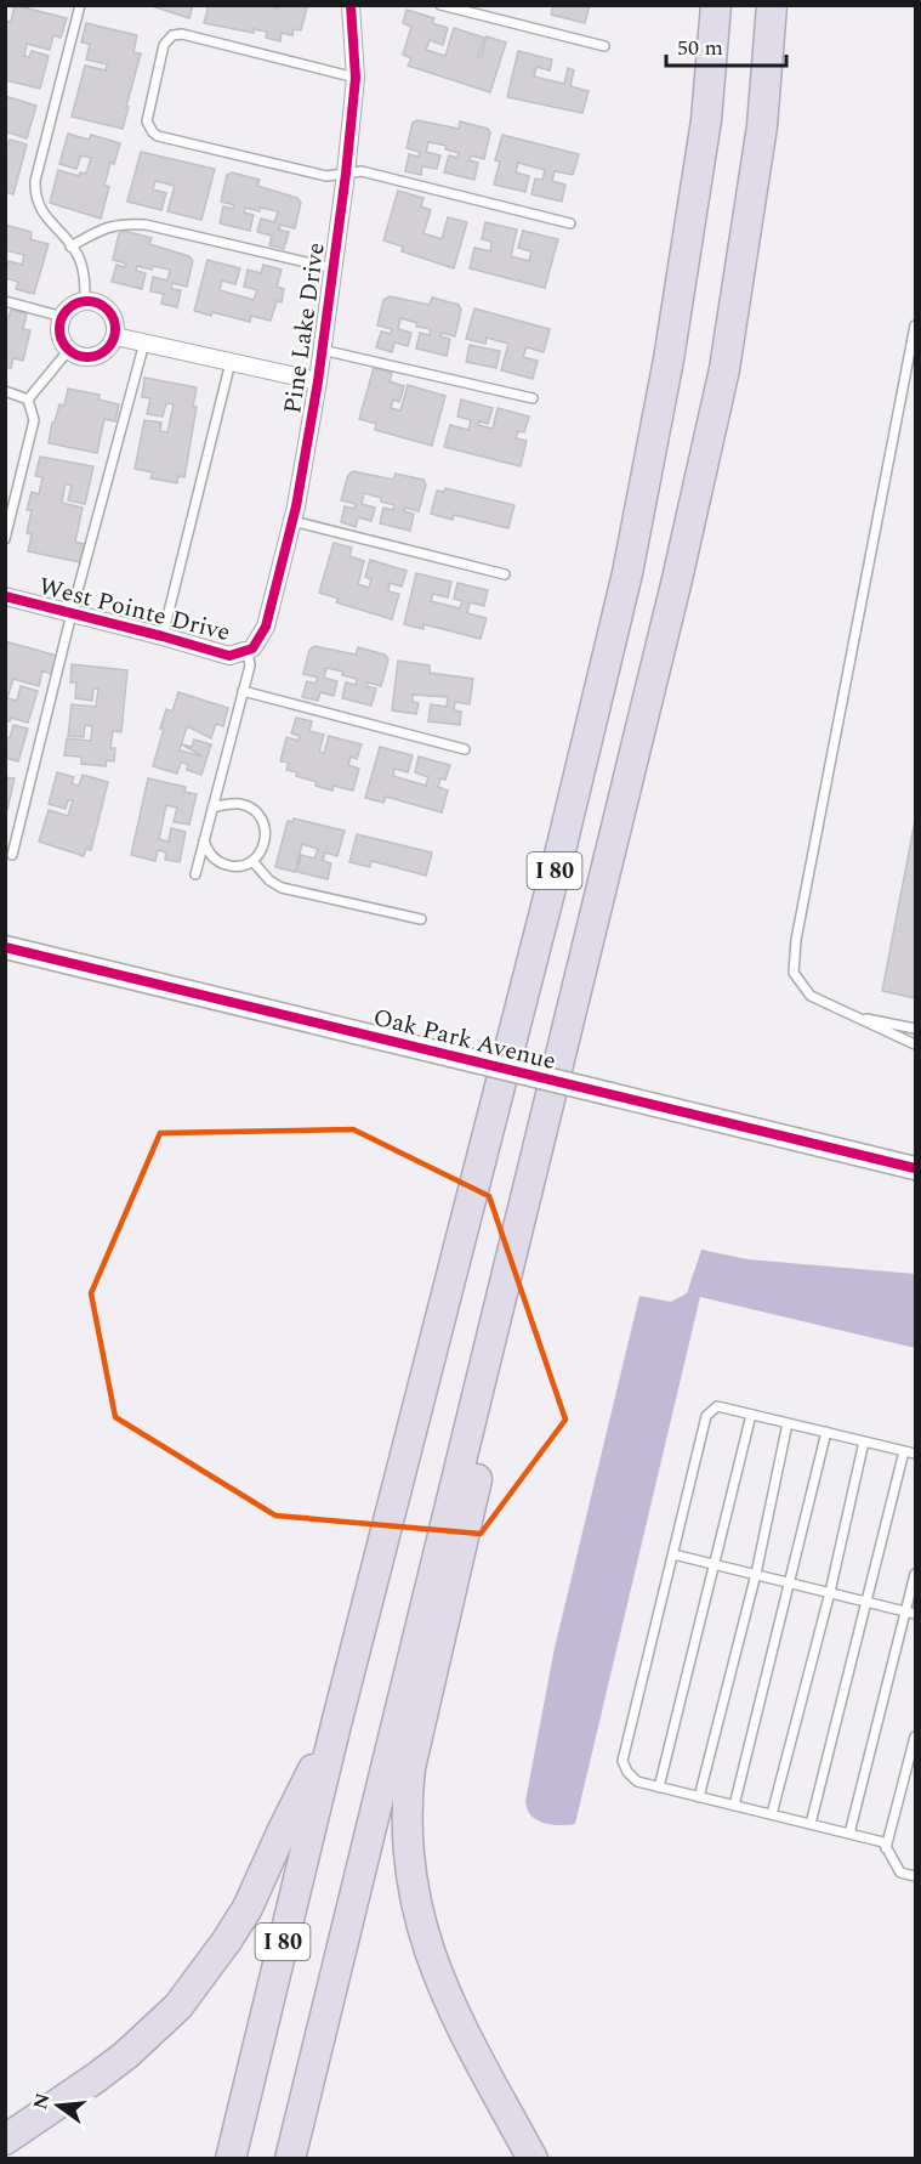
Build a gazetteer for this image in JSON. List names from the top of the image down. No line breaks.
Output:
{"streets":{"highway":["I 80"],"street":["Pine Lake Drive","West Pointe Drive","Oak Park Avenue"]},"crossings":[["Pine Lake Drive","West Pointe Drive"]],"scale_bar":"50 m","north":"left"}
